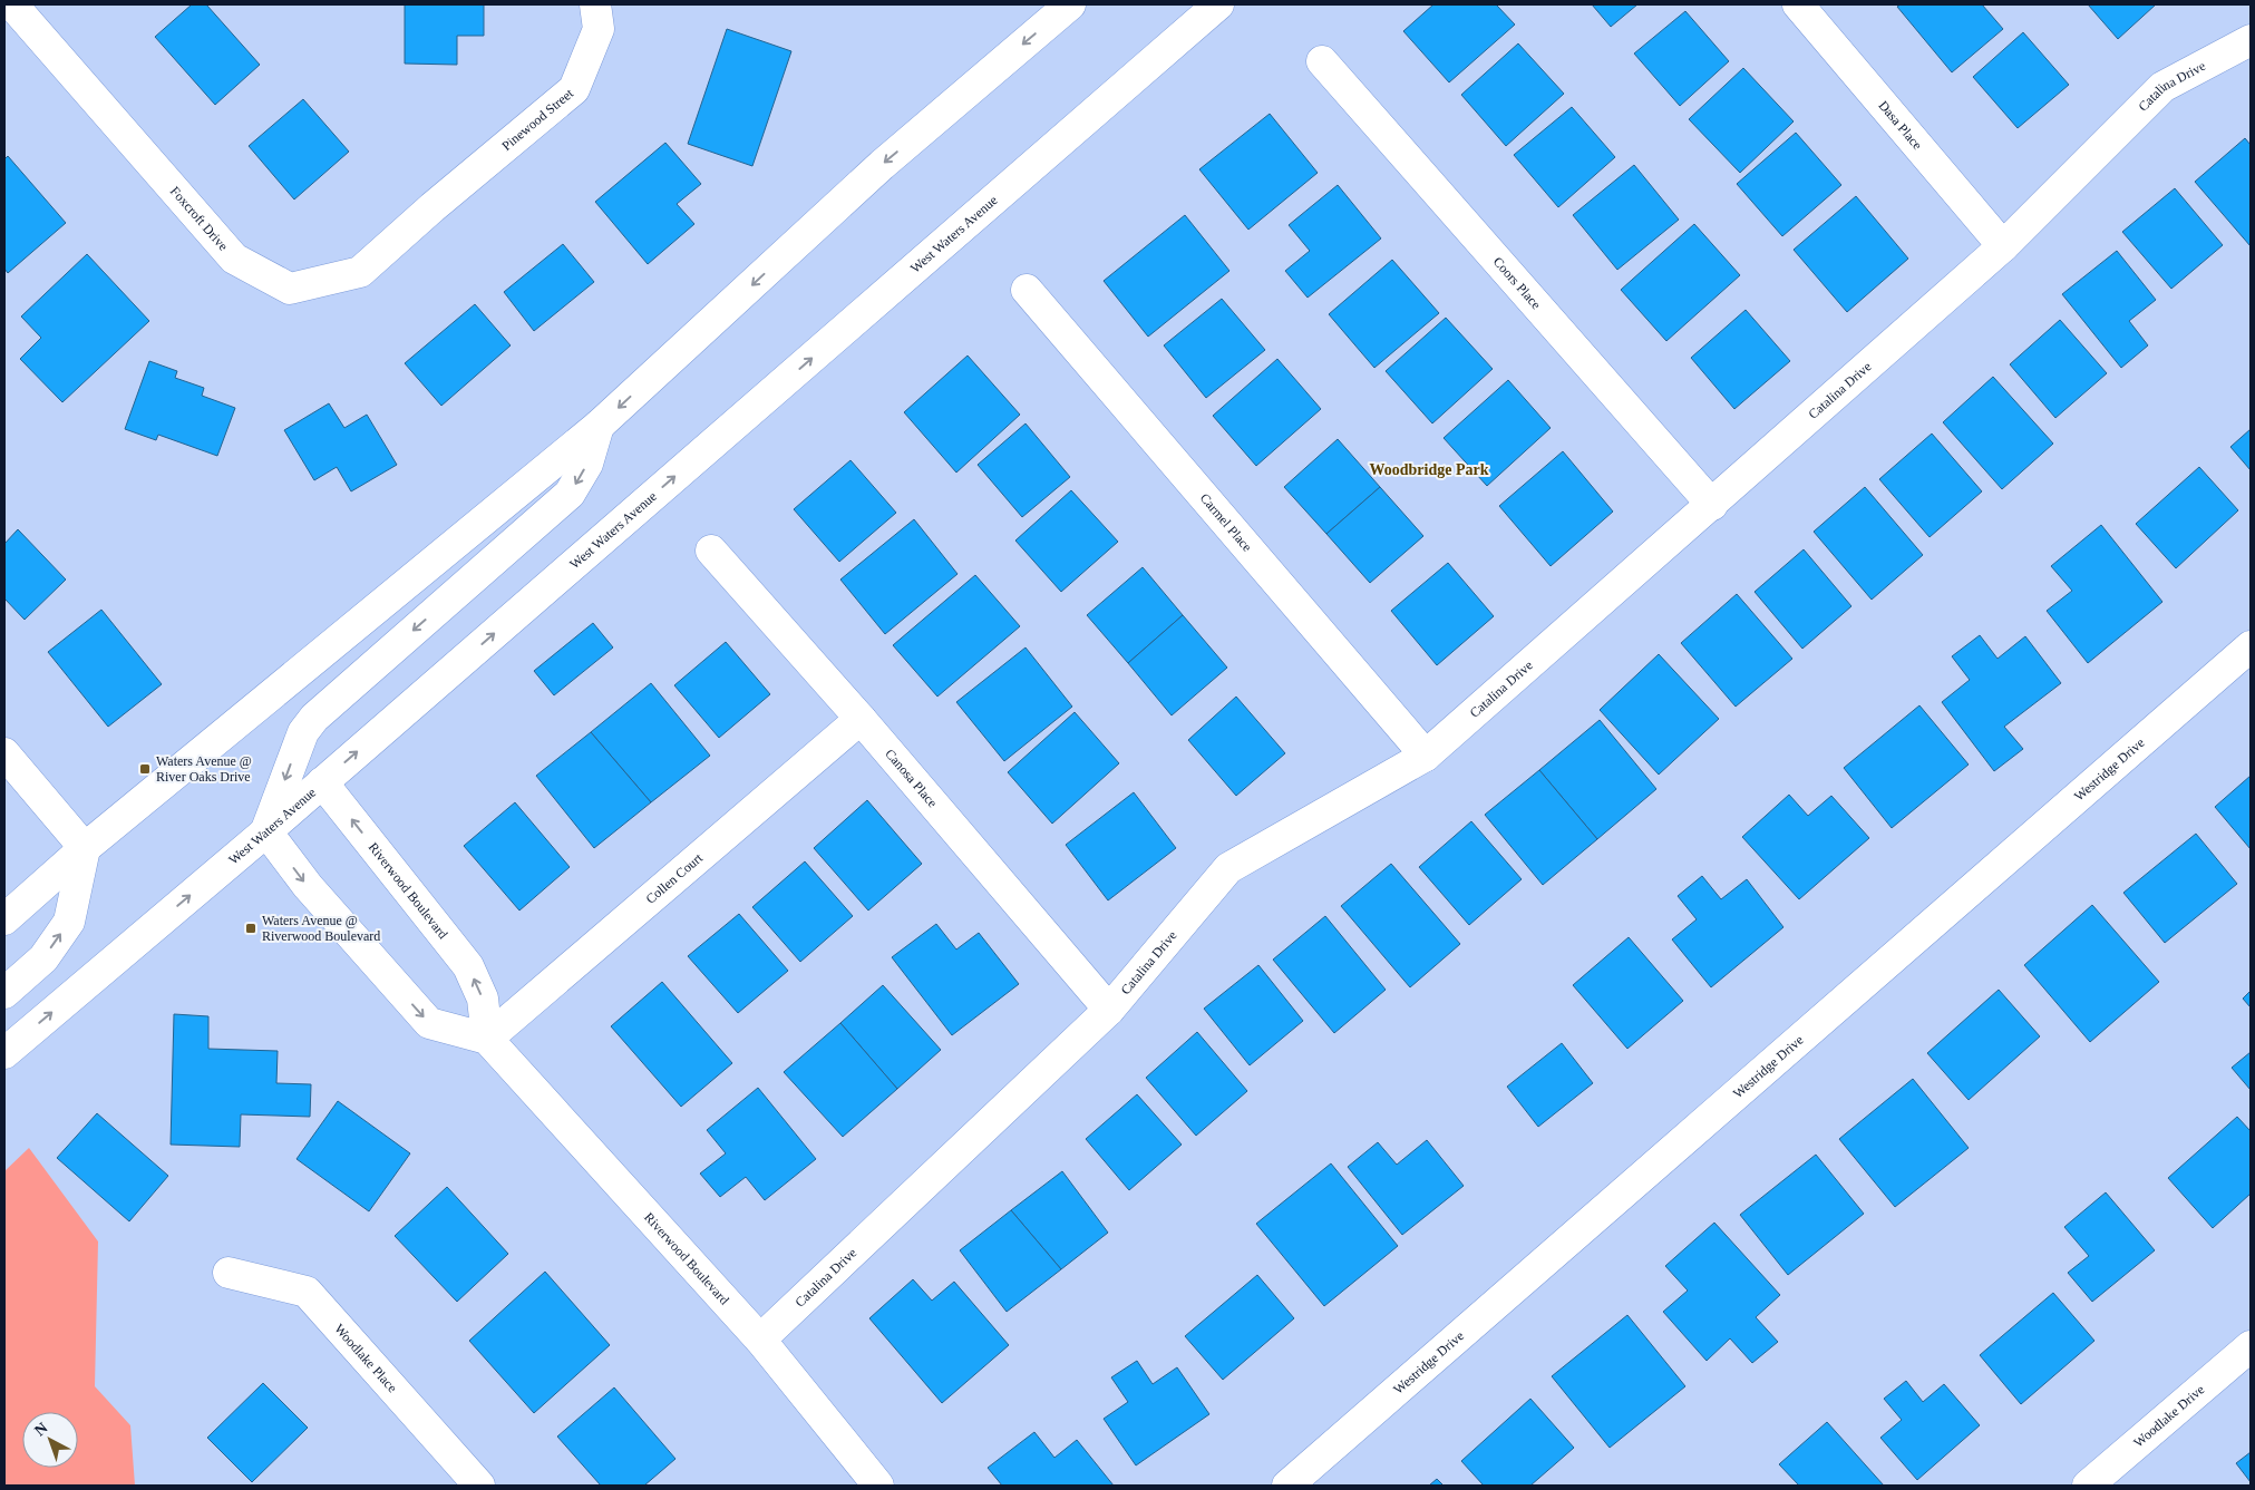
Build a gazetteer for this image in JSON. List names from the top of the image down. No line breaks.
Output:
{"streets":{"street":["Catalina Drive","Pinewood Street","Dasa Place","Foxcroft Drive","West Waters Avenue","Coors Place","Carmel Place","Westridge Drive","Canosa Place","Collen Court","Riverwood Boulevard","Woodlake Place","Woodlake Drive"]},"crossings":[["Catalina Drive","Dasa Place"],["Catalina Drive","Coors Place"],["Catalina Drive","Carmel Place"],["Catalina Drive","Canosa Place"],["Catalina Drive","Riverwood Boulevard"],["Pinewood Street","Foxcroft Drive"],["West Waters Avenue","Riverwood Boulevard"],["Canosa Place","Collen Court"],["Collen Court","Riverwood Boulevard"]],"districts":["Woodbridge Park"],"places":{"transit":["Waters Avenue @ River Oaks Drive","Waters Avenue @ Riverwood Boulevard"]},"north":"top left"}
